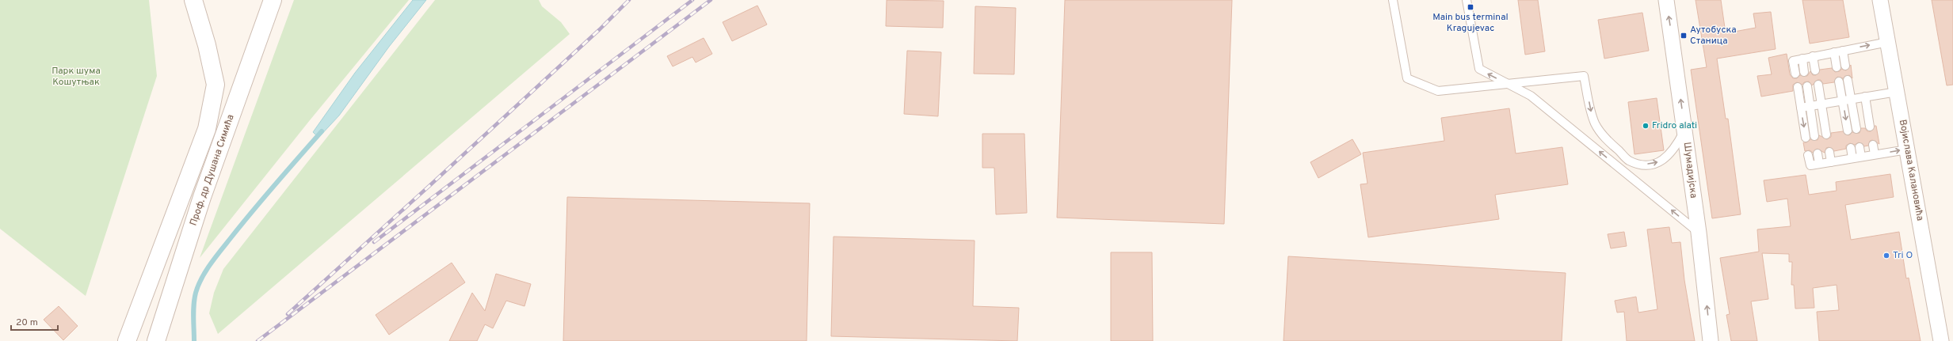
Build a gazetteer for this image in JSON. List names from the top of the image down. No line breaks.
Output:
{"streets":{"street":["Проф. др Душана Симића","Шумадијска","Војислава Калановића"]},"one_way":["Шумадијска"],"parks":["Парк шума Кошутњак"],"places":{"transit":["Main bus terminal Kragujevac","Аутобуска Станица"],"other":["Fridro alati","Tri O"]},"scale_bar":"20 m"}
